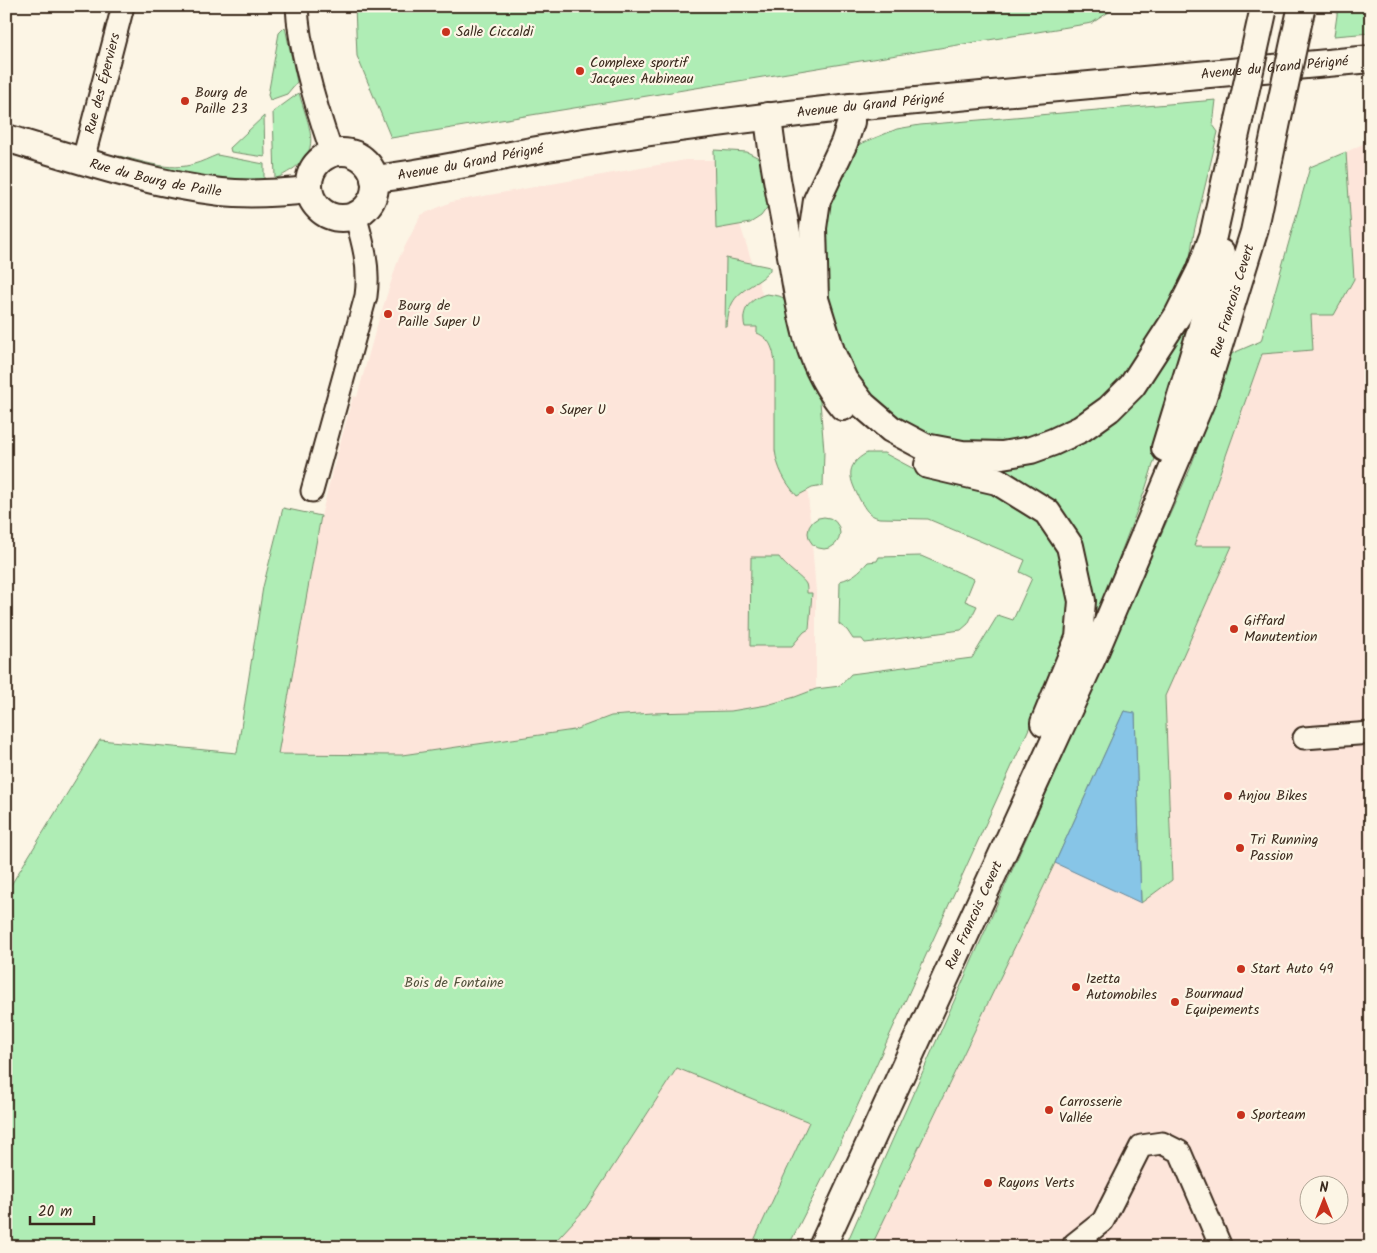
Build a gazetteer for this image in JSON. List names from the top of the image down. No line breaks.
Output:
{"streets":{"street":["Avenue du Grand Périgné","Rue des Éperviers","Rue du Bourg de Paille","Rue Francois Cevert"]},"crossings":[["Avenue du Grand Périgné","Rue du Bourg de Paille"],["Rue des Éperviers","Rue du Bourg de Paille"]],"parks":["Bois de Fontaine"],"places":["Salle Ciccaldi","Complexe sportif Jacques Aubineau","Bourg de Paille 23","Bourg de Paille Super U","Super U","Giffard Manutention","Anjou Bikes","Tri Running Passion","Start Auto 49","Izetta Automobiles","Bourmaud Equipements","Carrosserie Vallée","Sporteam","Rayons Verts"],"scale_bar":"20 m","north":"top"}
